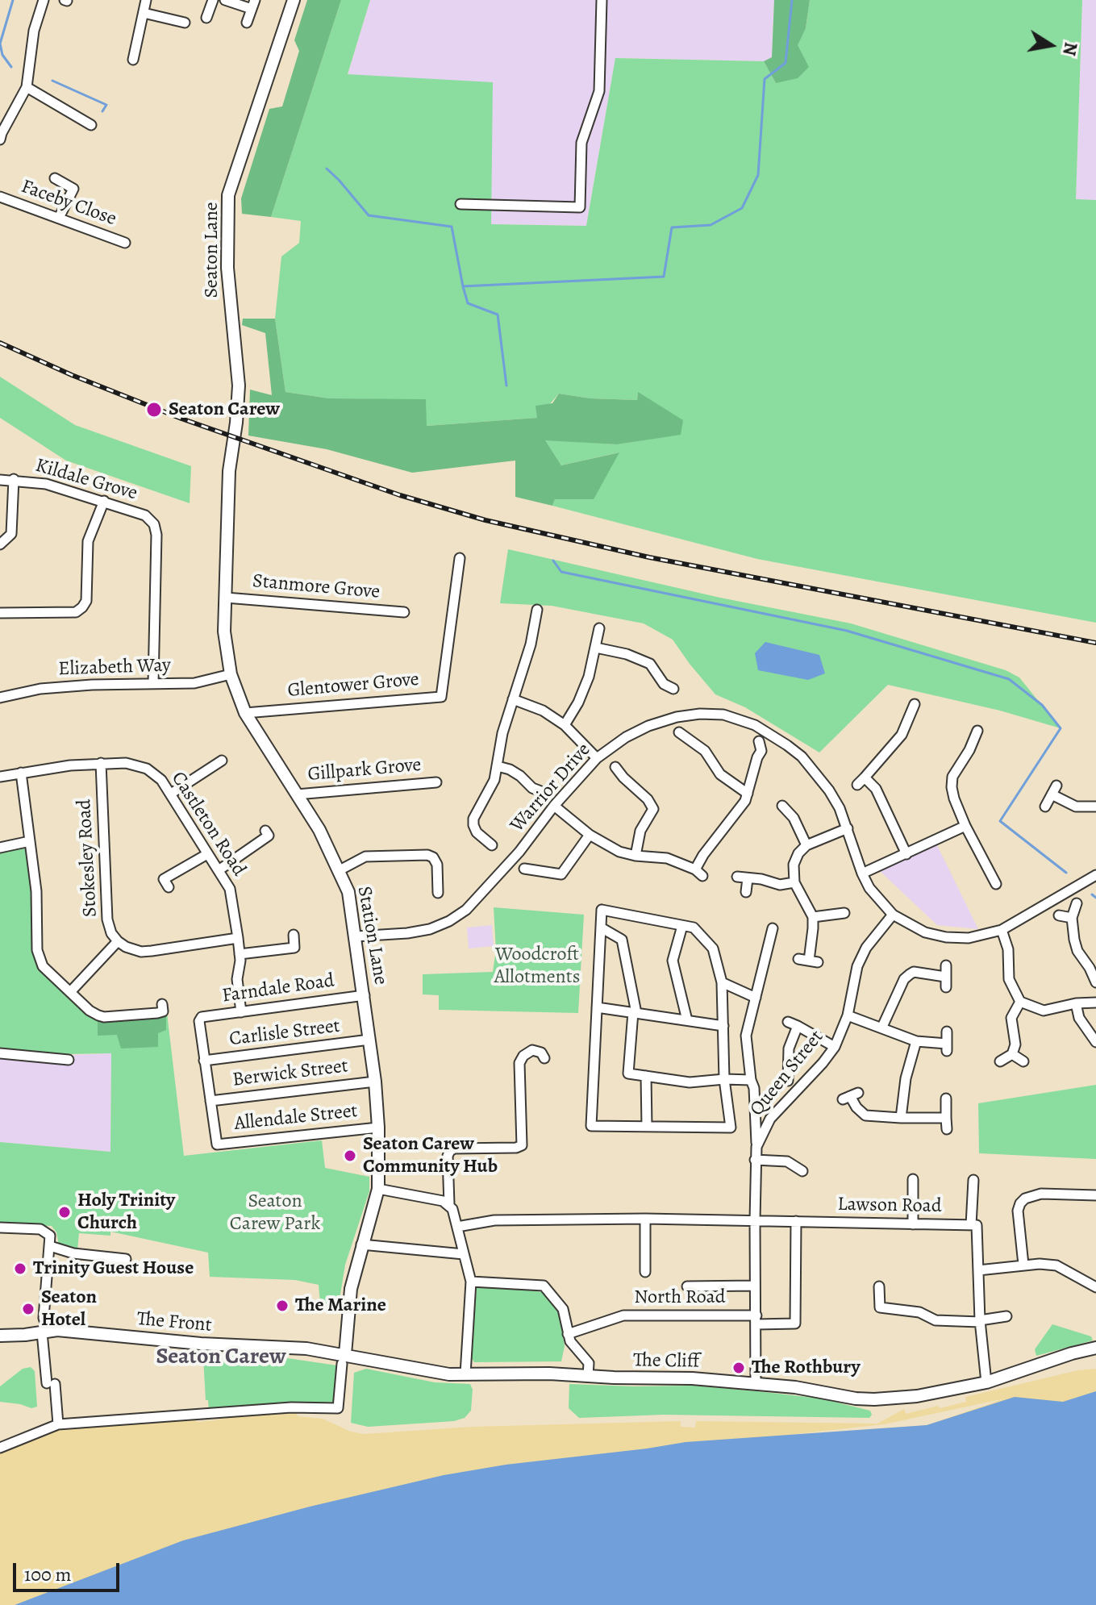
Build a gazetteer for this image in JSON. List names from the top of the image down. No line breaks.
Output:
{"streets":{"main road":["Seaton Lane","Station Lane","The Front","The Cliff"],"street":["Faceby Close","Kildale Grove","Stanmore Grove","Elizabeth Way","Glentower Grove","Gillpark Grove","Warrior Drive","Castleton Road","Stokesley Road","Farndale Road","Carlisle Street","Berwick Street","Queen Street","Allendale Street","Lawson Road","North Road"]},"crossings":[["Seaton Lane","Station Lane"],["Kildale Grove","Elizabeth Way"],["Stanmore Grove","Station Lane"],["Elizabeth Way","Station Lane"],["Glentower Grove","Station Lane"],["Gillpark Grove","Station Lane"],["Warrior Drive","Station Lane"],["Warrior Drive","Queen Street"],["Castleton Road","Stokesley Road"],["Castleton Road","Farndale Road"],["Station Lane","Farndale Road"],["Station Lane","Carlisle Street"],["Station Lane","Berwick Street"],["Station Lane","Allendale Street"],["Station Lane","The Front"],["Station Lane","The Cliff"],["Farndale Road","Carlisle Street"],["Berwick Street","Allendale Street"],["Queen Street","Lawson Road"],["Queen Street","North Road"],["Queen Street","The Cliff"],["Lawson Road","North Road"],["The Front","The Cliff"]],"districts":["Seaton Carew"],"parks":["Woodcroft Allotments","Seaton Carew Park"],"places":["Seaton Carew","Seaton Carew Community Hub","Holy Trinity Church","Trinity Guest House","The Marine","Seaton Hotel","The Rothbury"],"scale_bar":"100 m","north":"right"}
